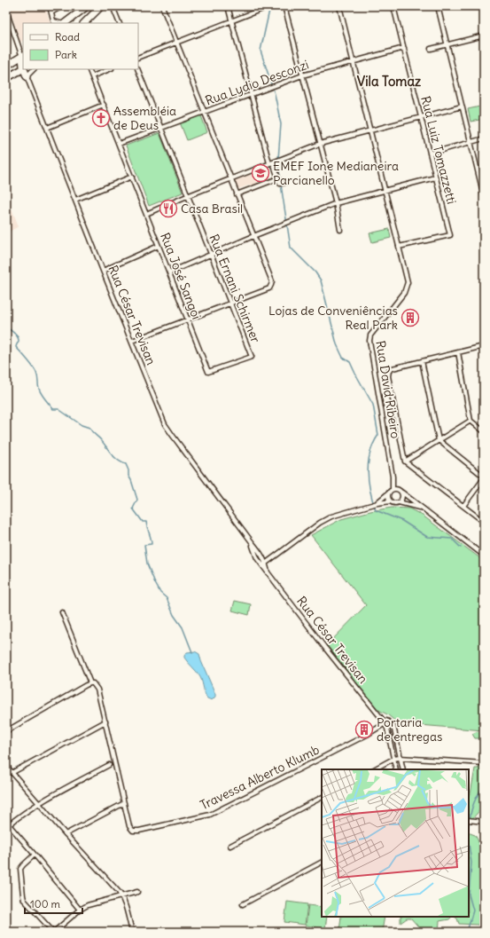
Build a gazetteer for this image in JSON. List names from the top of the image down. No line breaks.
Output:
{"streets":{"street":["Rua Lydio Desconzi","Rua Luiz Tomazzetti","Rua José Sangoi","Rua Ernani Schirmer","Rua César Trevisan","Rua David Ribeiro","Travessa Alberto Klumb"]},"crossings":[["Rua Lydio Desconzi","Rua Luiz Tomazzetti"],["Rua Lydio Desconzi","Rua José Sangoi"],["Rua Lydio Desconzi","Rua Ernani Schirmer"],["Rua Lydio Desconzi","Rua David Ribeiro"],["Rua Luiz Tomazzetti","Rua David Ribeiro"],["Rua José Sangoi","Rua Ernani Schirmer"],["Rua César Trevisan","Travessa Alberto Klumb"]],"districts":["Vila Tomaz"],"places":{"church":["Assembléia de Deus"],"school or university":["EMEF Ione Medianeira Parcianello"],"restaurant":["Casa Brasil"],"building":["Lojas de Conveniências Real Park","Portaria de entregas"]},"legend":["Road","Park"],"scale_bar":"100 m"}
